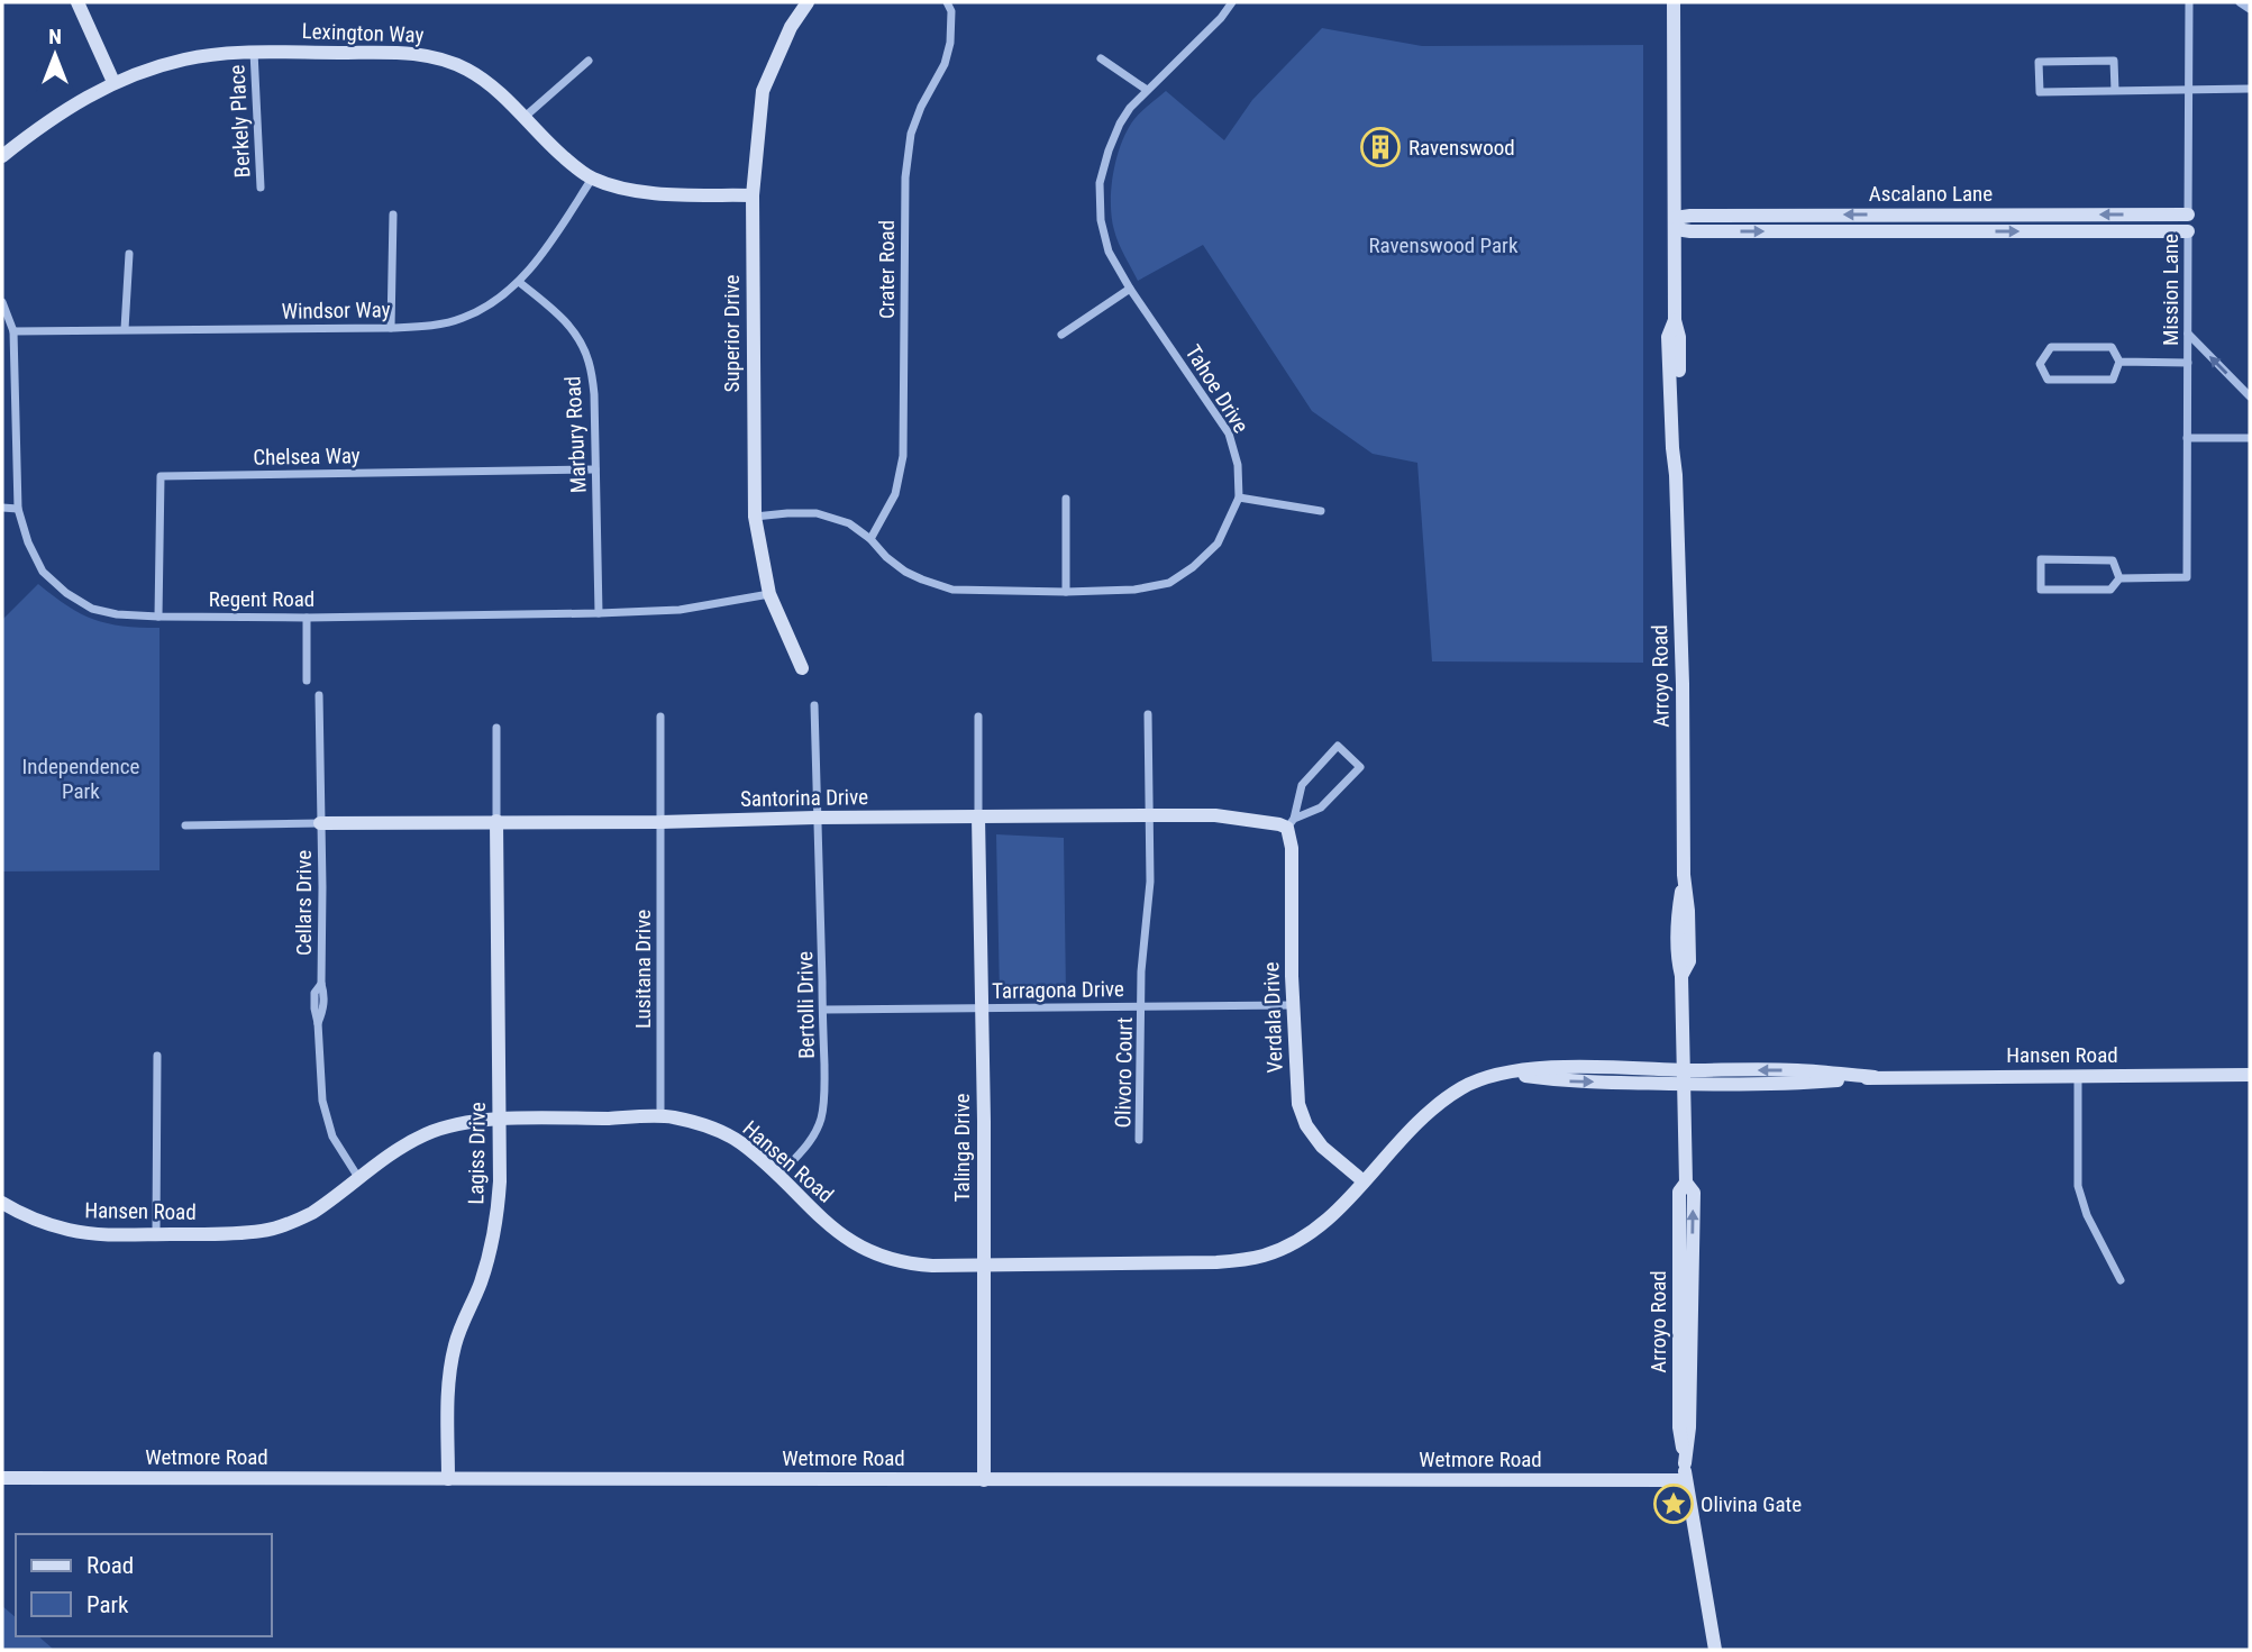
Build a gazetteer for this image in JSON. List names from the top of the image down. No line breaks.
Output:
{"streets":{"street":["Lexington Way","Berkely Place","Ascalano Lane","Crater Road","Mission Lane","Windsor Way","Superior Drive","Tahoe Drive","Marbury Road","Chelsea Way","Regent Road","Arroyo Road","Santorina Drive","Cellars Drive","Lusitana Drive","Tarragona Drive","Bertolli Drive","Verdala Drive","Hansen Road","Olivoro Court","Talinga Drive","Lagiss Drive","Wetmore Road"]},"crossings":[["Lexington Way","Berkely Place"],["Lexington Way","Windsor Way"],["Lexington Way","Superior Drive"],["Ascalano Lane","Mission Lane"],["Ascalano Lane","Arroyo Road"],["Crater Road","Tahoe Drive"],["Windsor Way","Marbury Road"],["Windsor Way","Regent Road"],["Superior Drive","Tahoe Drive"],["Superior Drive","Regent Road"],["Marbury Road","Chelsea Way"],["Marbury Road","Regent Road"],["Chelsea Way","Regent Road"],["Arroyo Road","Hansen Road"],["Arroyo Road","Wetmore Road"],["Santorina Drive","Cellars Drive"],["Santorina Drive","Lusitana Drive"],["Santorina Drive","Bertolli Drive"],["Santorina Drive","Verdala Drive"],["Santorina Drive","Olivoro Court"],["Santorina Drive","Talinga Drive"],["Santorina Drive","Lagiss Drive"],["Cellars Drive","Hansen Road"],["Lusitana Drive","Hansen Road"],["Tarragona Drive","Bertolli Drive"],["Tarragona Drive","Verdala Drive"],["Tarragona Drive","Olivoro Court"],["Tarragona Drive","Talinga Drive"],["Bertolli Drive","Hansen Road"],["Verdala Drive","Hansen Road"],["Hansen Road","Talinga Drive"],["Hansen Road","Lagiss Drive"],["Talinga Drive","Wetmore Road"],["Lagiss Drive","Wetmore Road"]],"parks":["Ravenswood Park","Independence Park"],"places":{"building":["Ravenswood"],"place":["Olivina Gate"]},"legend":["Road","Park"],"north":"top"}
